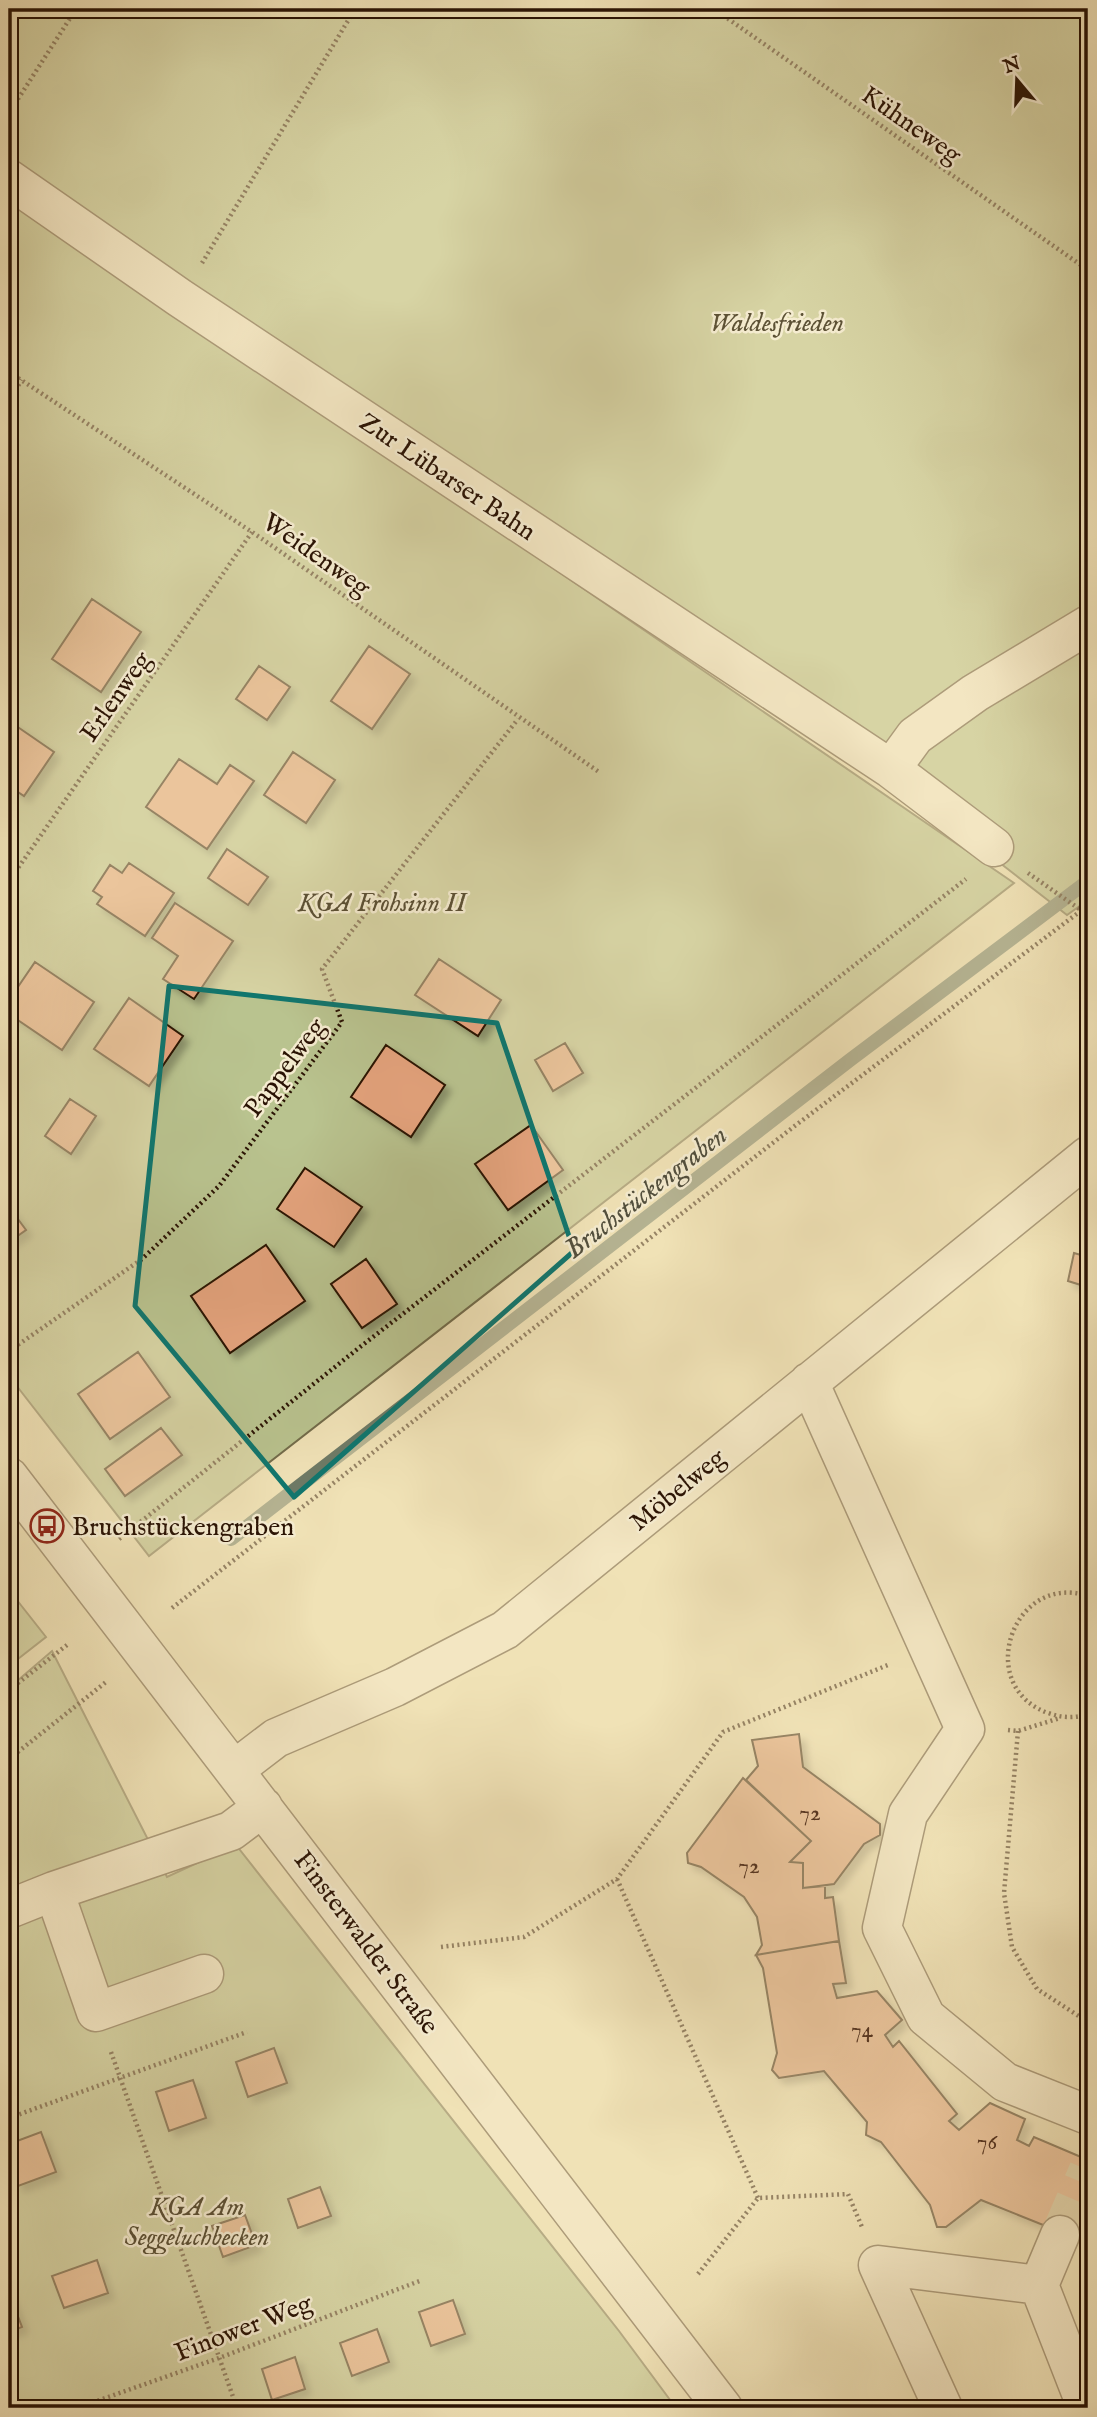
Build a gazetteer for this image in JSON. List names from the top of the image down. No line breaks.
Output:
{"streets":{"street":["Zur Lübarser Bahn","Möbelweg","Finsterwalder Straße"],"path":["Kühneweg","Weidenweg","Erlenweg","Pappelweg","Finower Weg"]},"crossings":[["Weidenweg","Erlenweg"],["Weidenweg","Pappelweg"],["Möbelweg","Finsterwalder Straße"]],"water":["Bruchstückengraben"],"parks":["Waldesfrieden","KGA Frohsinn II","KGA Am Seggeluchbecken"],"places":{"bus stop":["Bruchstückengraben"]},"house_numbers":["72","72","74","76"],"north":"top"}
